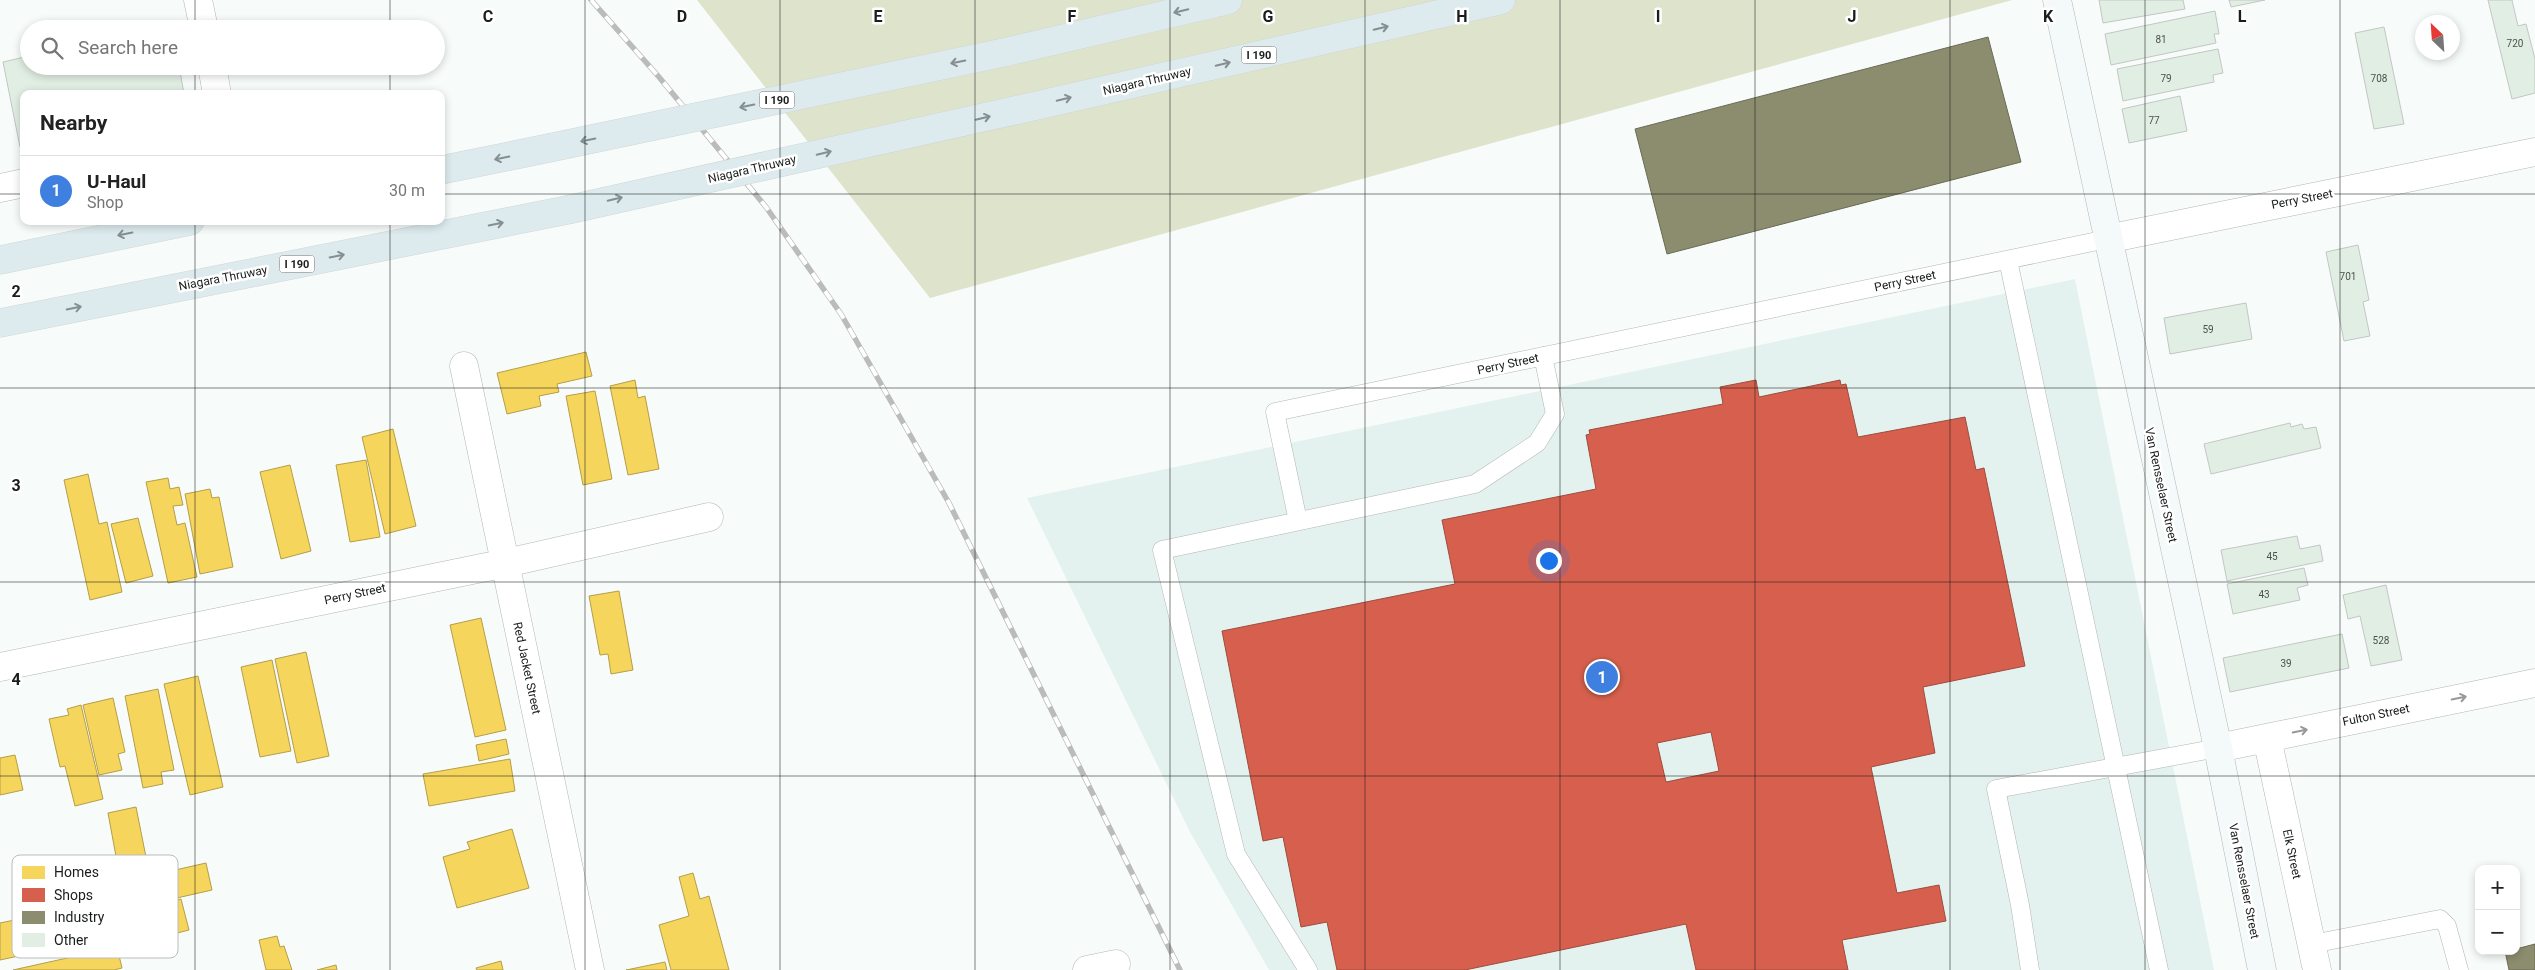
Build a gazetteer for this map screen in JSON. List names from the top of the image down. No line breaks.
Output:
{"streets":{"highway":["I 190","Niagara Thruway"],"street":["Perry Street","Van Rensselaer Street","Red Jacket Street","Fulton Street","Elk Street"]},"crossings":[["Perry Street","Van Rensselaer Street"],["Perry Street","Red Jacket Street"],["Van Rensselaer Street","Fulton Street"],["Fulton Street","Elk Street"]],"one_way":["Fulton Street"],"house_numbers":["81","720","79","708","77","701","59","45","43","528","39"],"legend":["Homes","Shops","Industry","Other"],"north":"top left","page":{"search":"Search here","heading":"Nearby","list":[{"mark":"1","name":"U-Haul","note":"Shop","value":"30 m"}],"pins":"1","map_buttons":["+","−"]},"grid":{"columns":["C","D","E","F","G","H","I","J","K","L"],"rows":["2","3","4"]}}
